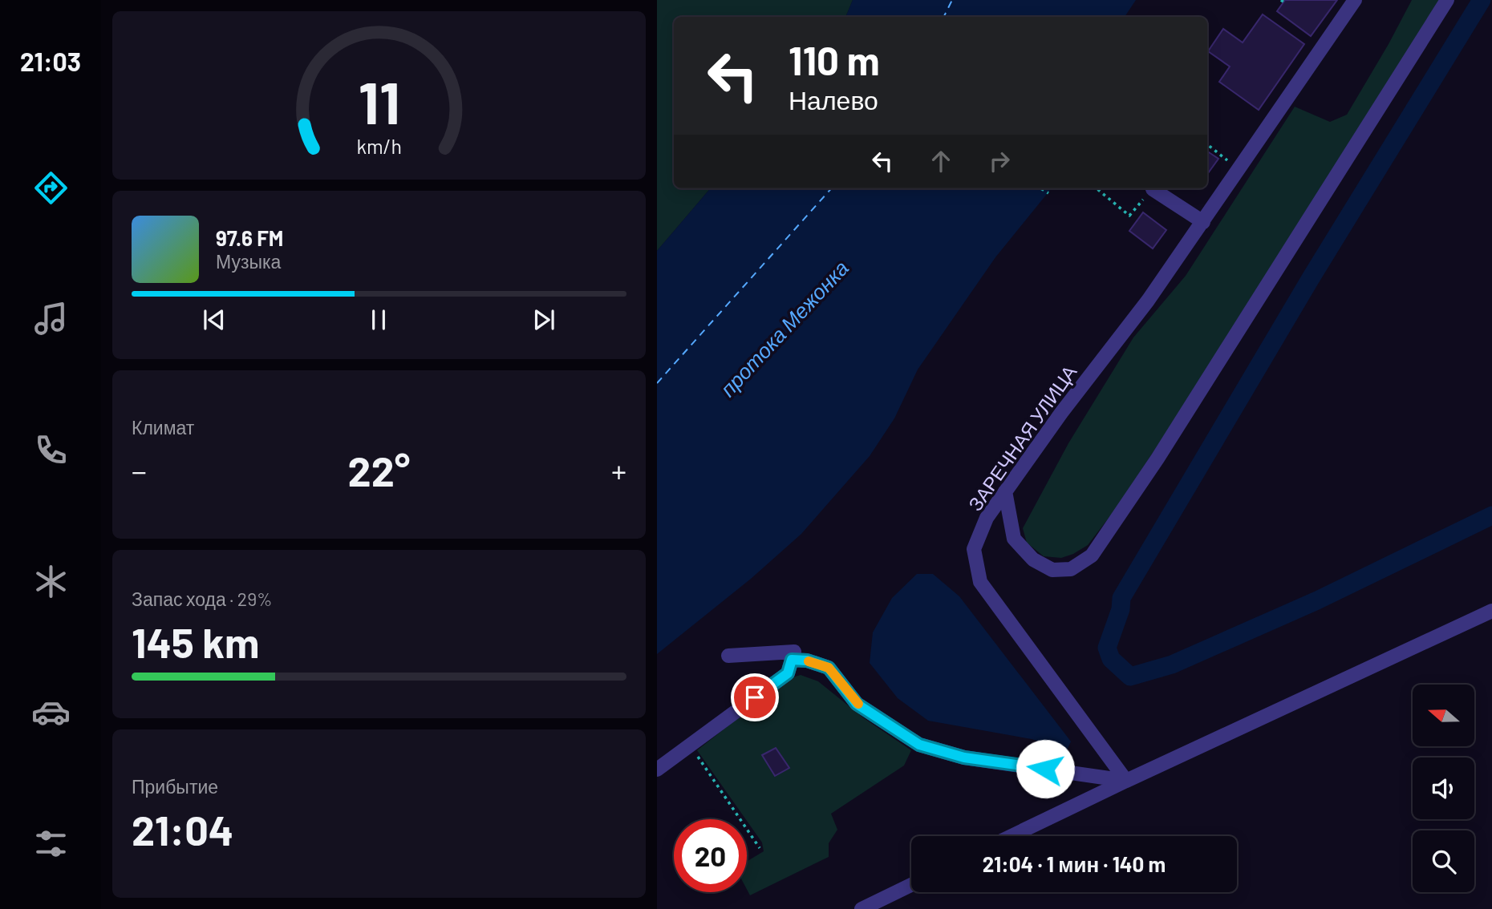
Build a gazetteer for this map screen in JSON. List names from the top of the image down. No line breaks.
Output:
{"streets":{"street":["ЗАРЕЧНАЯ УЛИЦА"]},"water":["протока Межонка"],"north":"left","page":{"tabs":"21:03","turn":["110 m","Налево"],"song":["97.6 FM","Музыка"],"tile":["Климат",["Запас хода · 29%","145 km"],["Прибытие","21:04"]],"heat":["−","22°","+"],"limit":"20","trip":"21:04 · 1 мин · 140 m","gauge":["11","km/h"]}}
